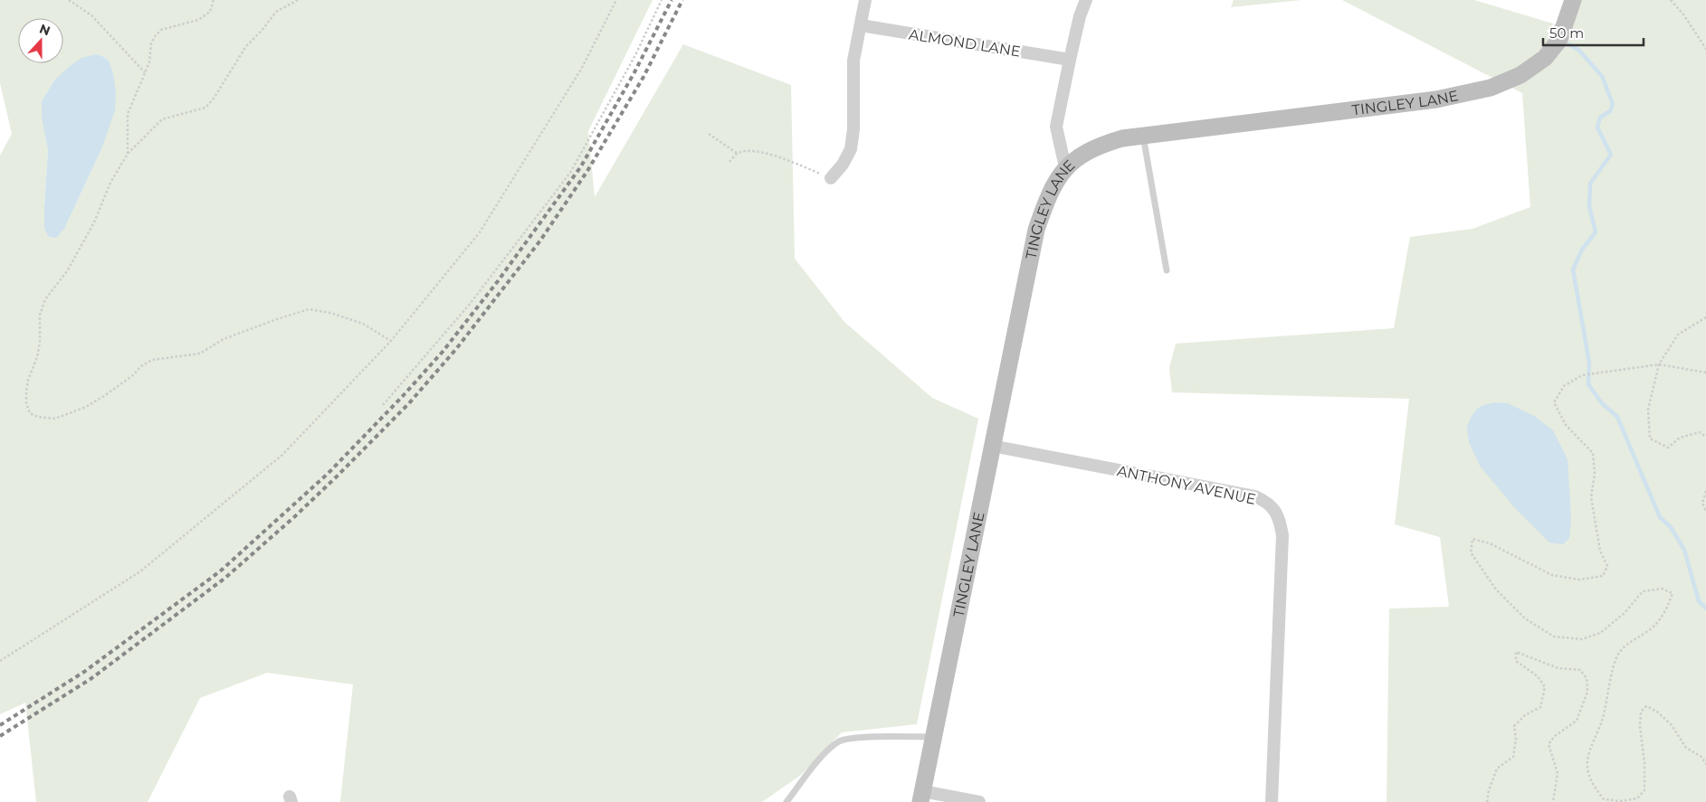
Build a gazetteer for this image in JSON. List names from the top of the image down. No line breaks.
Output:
{"streets":{"street":["ALMOND LANE","TINGLEY LANE","ANTHONY AVENUE"]},"crossings":[["TINGLEY LANE","ANTHONY AVENUE"]],"scale_bar":"50 m","north":"top"}
